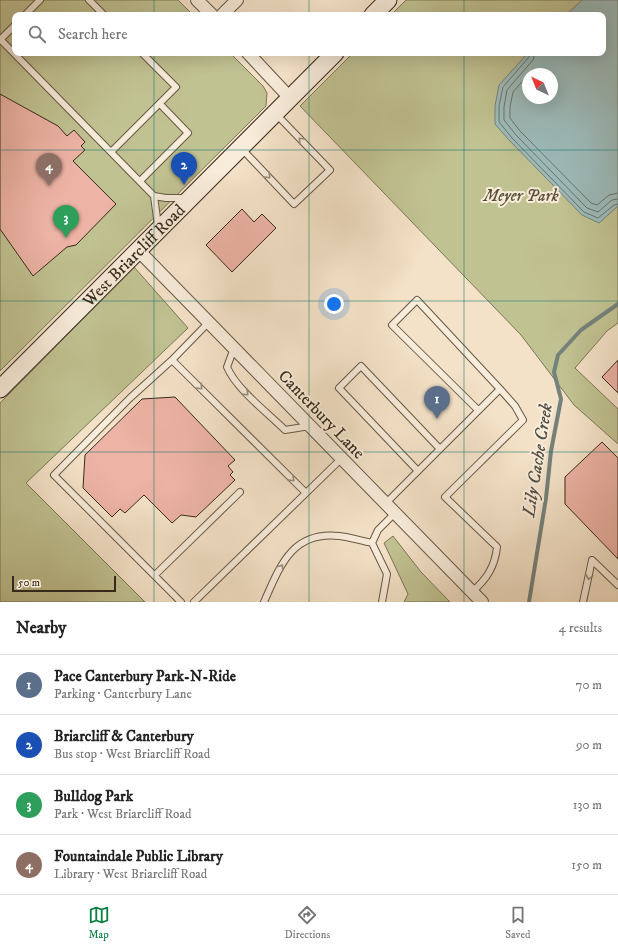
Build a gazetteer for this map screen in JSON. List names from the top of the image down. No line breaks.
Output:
{"streets":{"street":["West Briarcliff Road","Canterbury Lane"]},"crossings":[["West Briarcliff Road","Canterbury Lane"]],"water":["Lily Cache Creek"],"parks":["Meyer Park"],"scale_bar":"50 m","north":"top left","page":{"search":"Search here","pins":["2","4","3","1"],"scale":"50 m","heading":["Nearby","4 results"],"list":[{"mark":"1","name":"Pace Canterbury Park-N-Ride","note":"Parking · Canterbury Lane","value":"70 m"},{"mark":"2","name":"Briarcliff & Canterbury","note":"Bus stop · West Briarcliff Road","value":"90 m"},{"mark":"3","name":"Bulldog Park","note":"Park · West Briarcliff Road","value":"130 m"},{"mark":"4","name":"Fountaindale Public Library","note":"Library · West Briarcliff Road","value":"150 m"}],"nav":["Map","Directions","Saved"]}}
